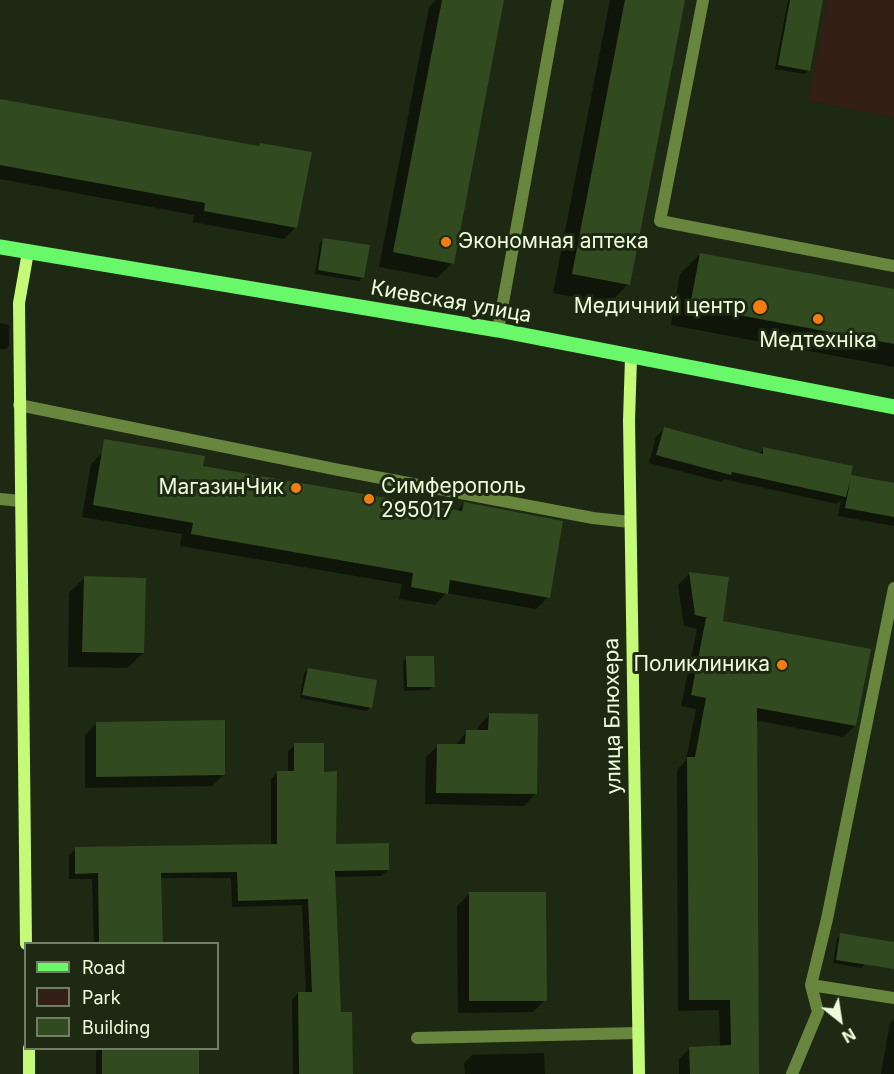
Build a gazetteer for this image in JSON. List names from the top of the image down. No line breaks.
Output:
{"streets":{"main road":["Киевская улица"],"street":["улица Блюхера"]},"crossings":[["Киевская улица","улица Блюхера"]],"places":["Экономная аптека","Медичний центр","Медтехніка","МагазинЧик","Симферополь 295017","Поликлиника"],"legend":["Road","Park","Building"],"north":"bottom right"}
